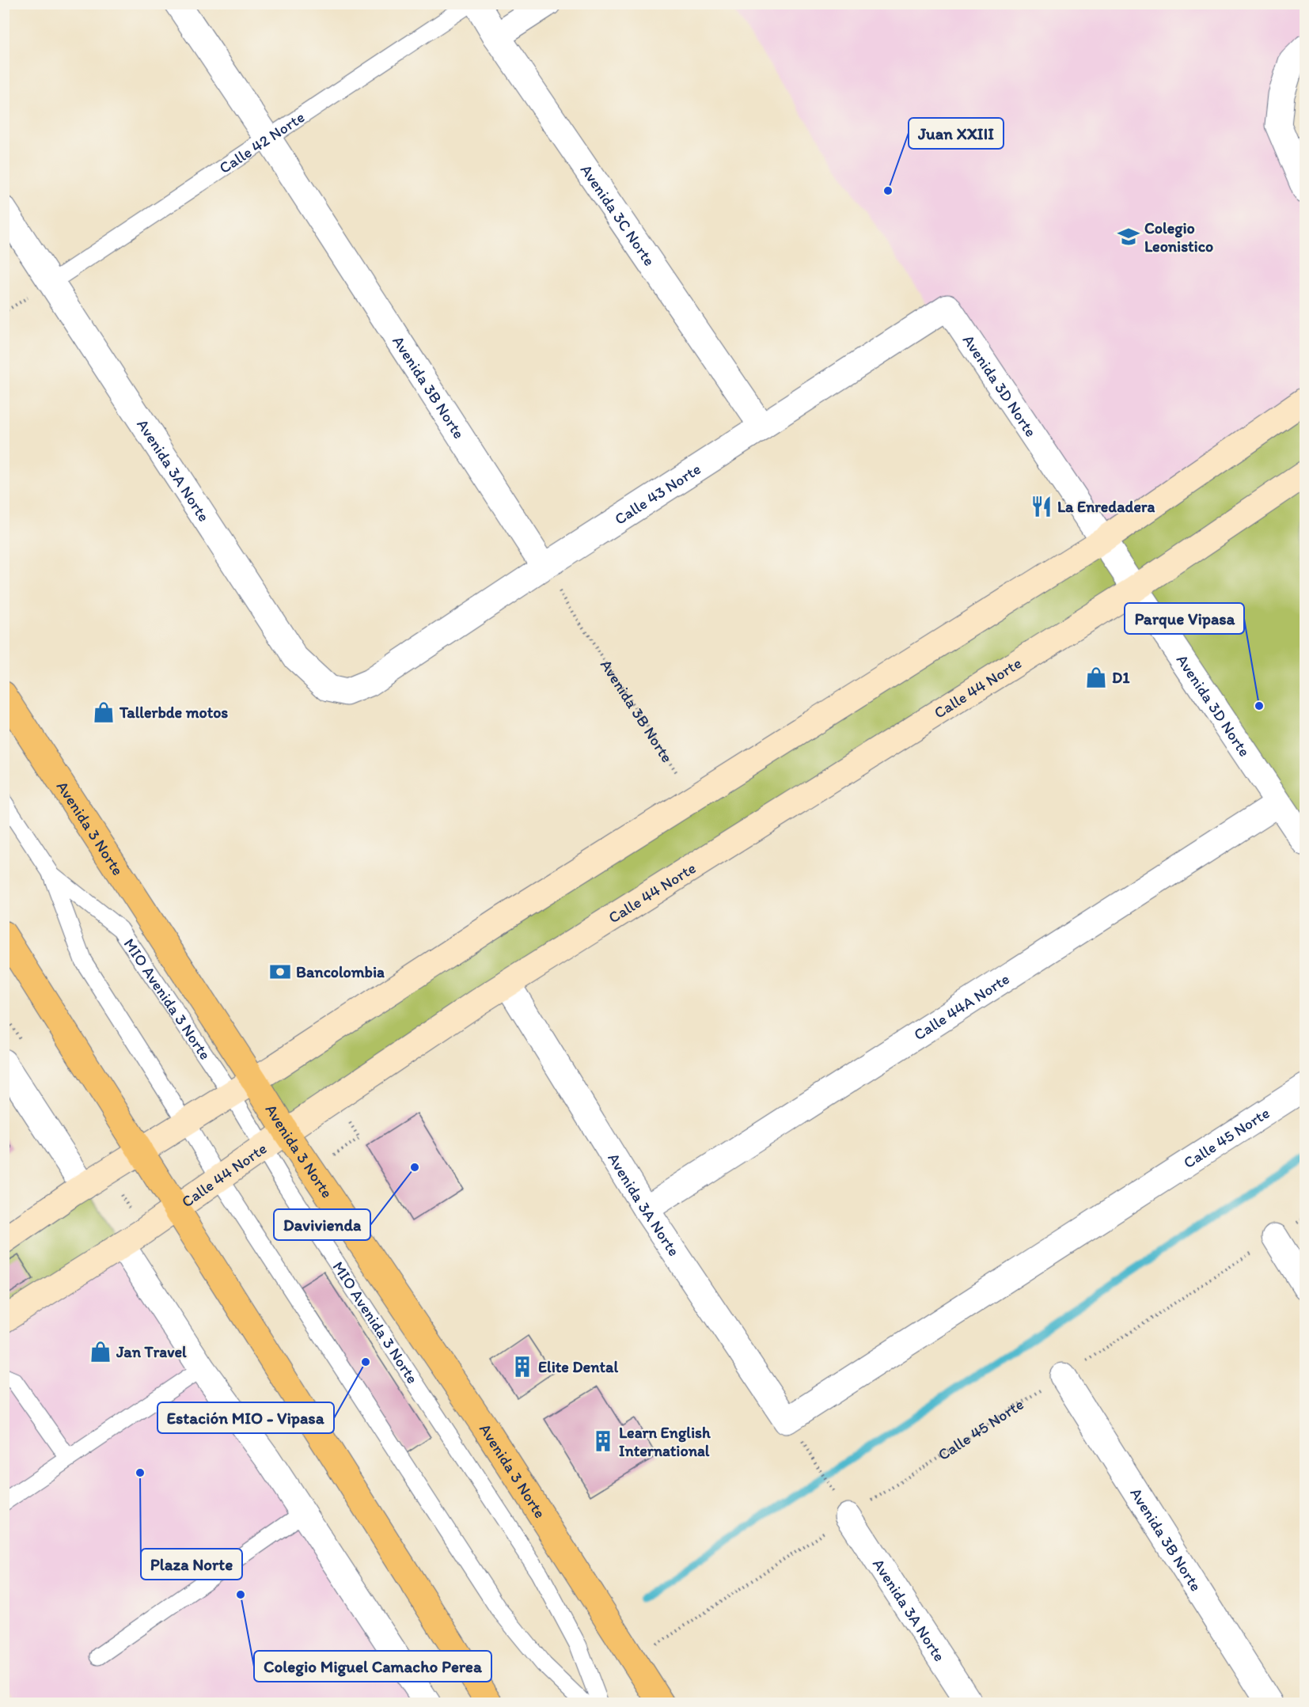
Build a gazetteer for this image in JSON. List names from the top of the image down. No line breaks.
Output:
{"streets":{"main road":["Calle 44 Norte","Avenida 3 Norte"],"street":["Avenida 3C Norte","Avenida 3D Norte","Avenida 3B Norte","Avenida 3A Norte","Calle 43 Norte","Calle 44A Norte","Calle 45 Norte"],"lane":["Calle 42 Norte","MIO Avenida 3 Norte"]},"crossings":[["Calle 42 Norte","Avenida 3B Norte"],["Calle 42 Norte","Avenida 3A Norte"],["Avenida 3C Norte","Calle 43 Norte"],["Avenida 3D Norte","Calle 43 Norte"],["Avenida 3D Norte","Calle 44 Norte"],["Avenida 3D Norte","Calle 44A Norte"],["Avenida 3B Norte","Calle 43 Norte"],["Avenida 3B Norte","Calle 45 Norte"],["Avenida 3A Norte","Calle 43 Norte"],["Avenida 3A Norte","Calle 44 Norte"],["Avenida 3A Norte","Calle 44A Norte"],["Avenida 3A Norte","Calle 45 Norte"],["Calle 44 Norte","Avenida 3 Norte"],["Calle 44 Norte","MIO Avenida 3 Norte"]],"places":{"other":["Juan XXIII","Parque Vipasa","Davivienda","Estación MIO - Vipasa","Plaza Norte","Colegio Miguel Camacho Perea"],"school or university":["Colegio Leonistico"],"restaurant":["La Enredadera"],"shop":["D1","Tallerbde motos","Jan Travel"],"bank":["Bancolombia"],"building":["Elite Dental","Learn English International"]}}
